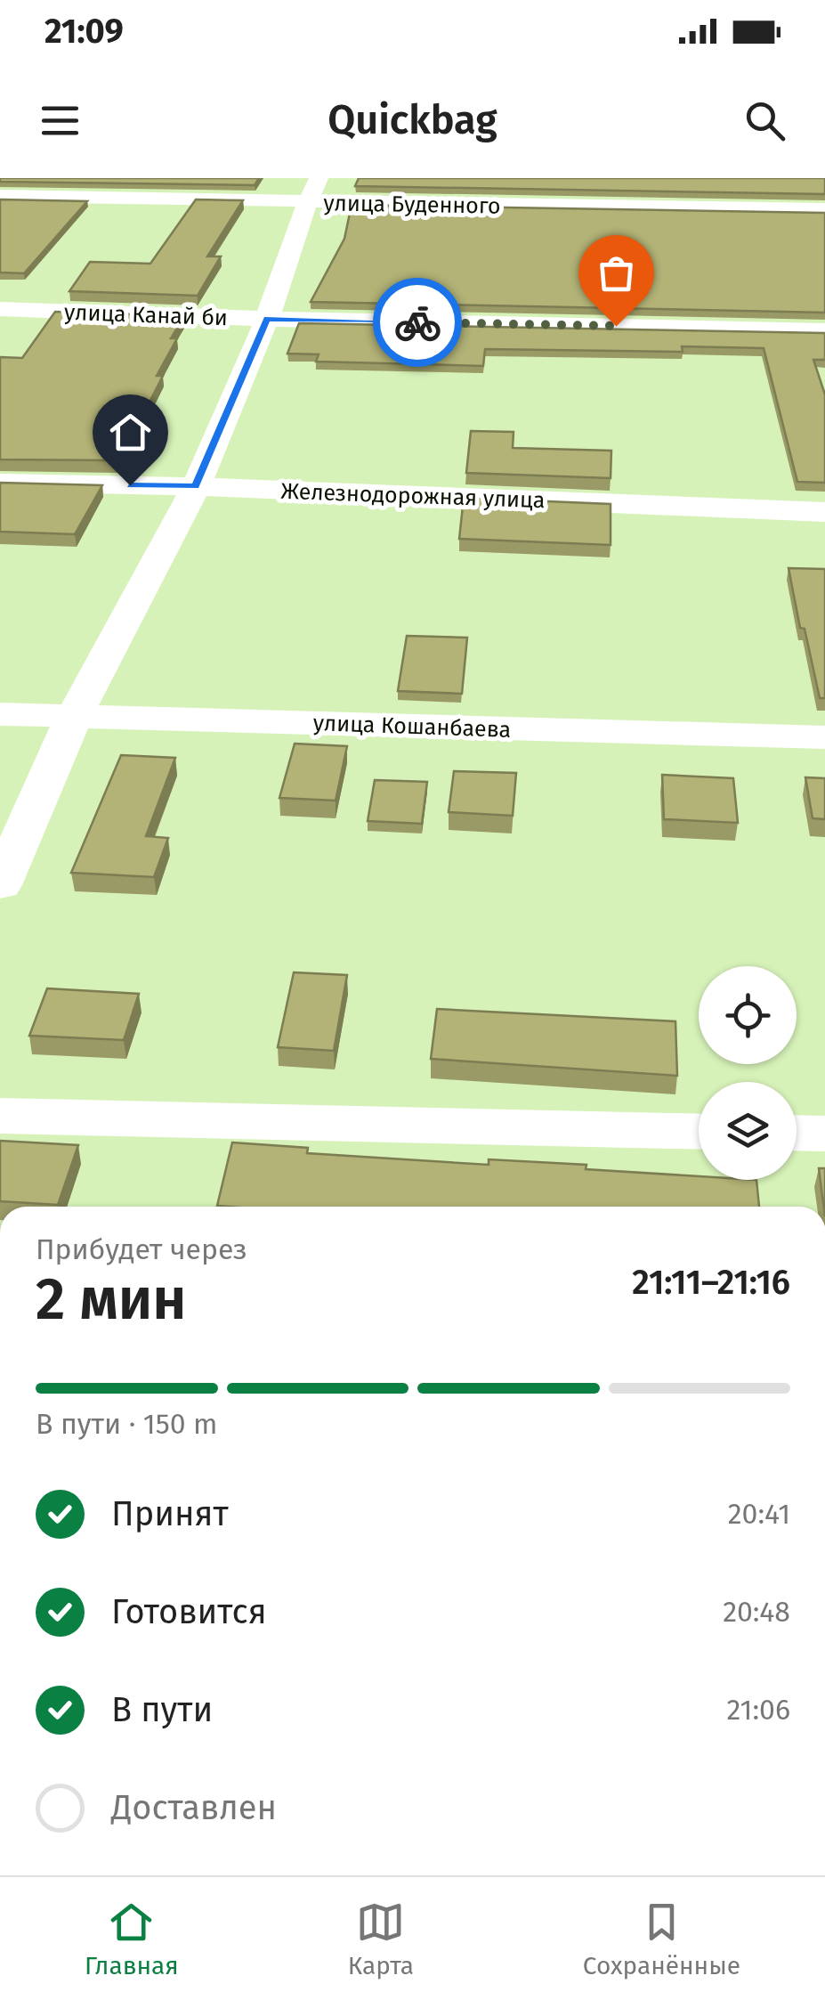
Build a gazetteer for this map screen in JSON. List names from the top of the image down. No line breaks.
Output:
{"streets":{"street":["улица Буденного","улица Канай би","Железнодорожная улица","улица Кошанбаева"]},"page":{"status":"21:09","header":"Quickbag","heading":["2 мин","Прибудет через","21:11–21:16"],"bar":"В пути · 150 m","list":[["Принят","20:41"],["Готовится","20:48"],["В пути","21:06"],"Доставлен"],"tabs":["Главная","Карта","Сохранённые"]}}
